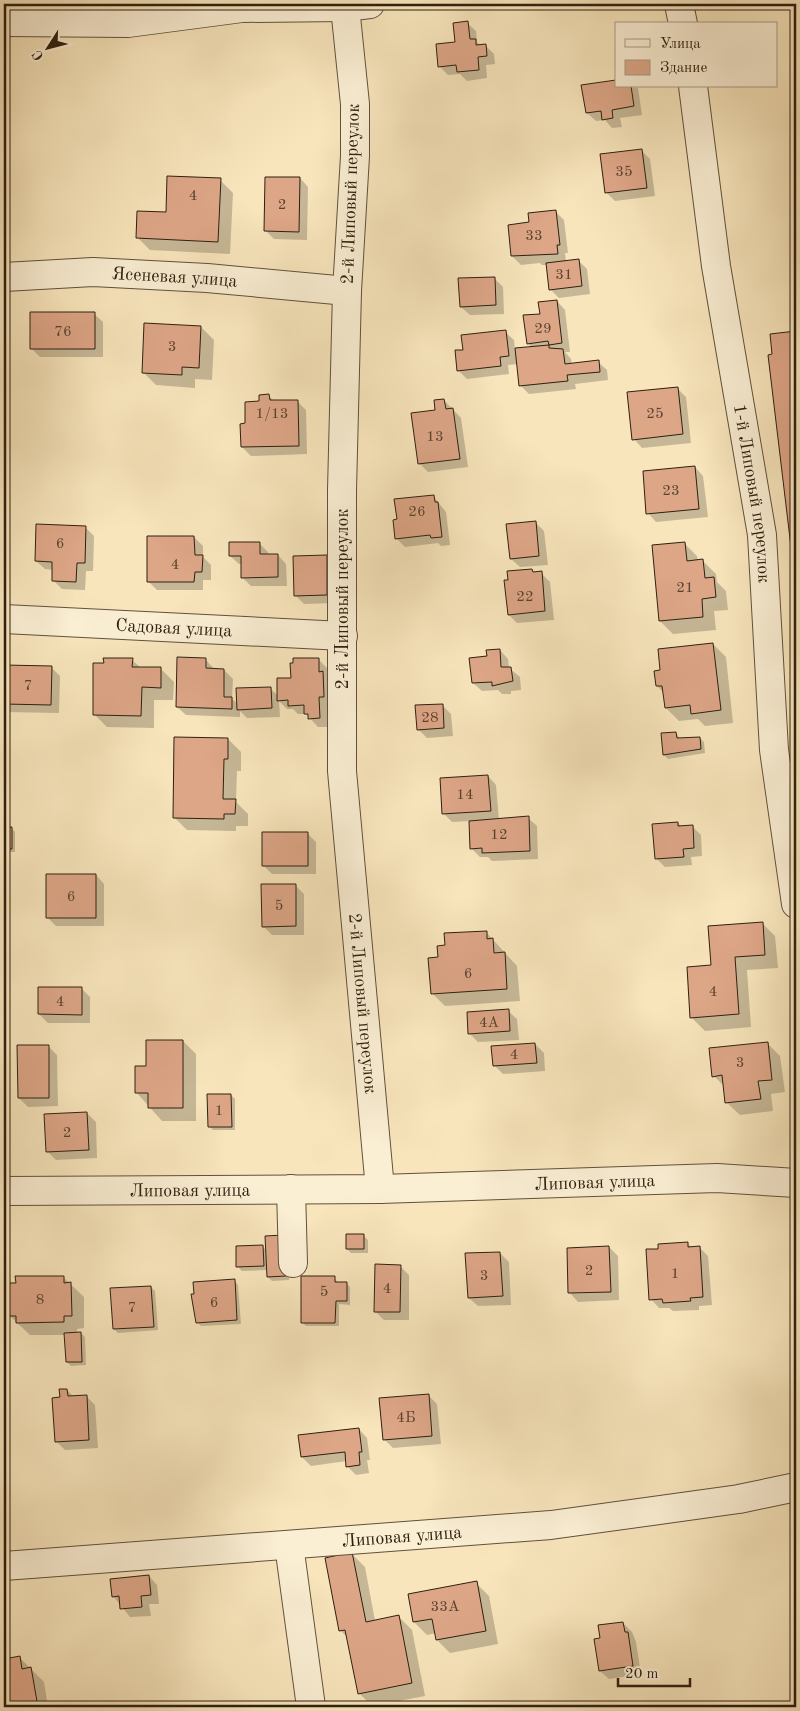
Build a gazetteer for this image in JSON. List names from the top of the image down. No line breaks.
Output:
{"streets":{"street":["2-й Липовый переулок","Ясеневая улица","1-й Липовый переулок","Садовая улица","Липовая улица"]},"crossings":[["2-й Липовый переулок","Ясеневая улица"],["2-й Липовый переулок","Садовая улица"],["2-й Липовый переулок","Липовая улица"]],"house_numbers":["35","4","2","33","31","29","76","3","1/13","25","13","23","26","6","4","21","22","7","28","14","12","6","5","6","4","4","4А","4","3","1","2","2","1","3","4","5","8","6","7","4Б","33А"],"legend":["Улица","Здание"],"scale_bar":"20 m","north":"bottom left"}
